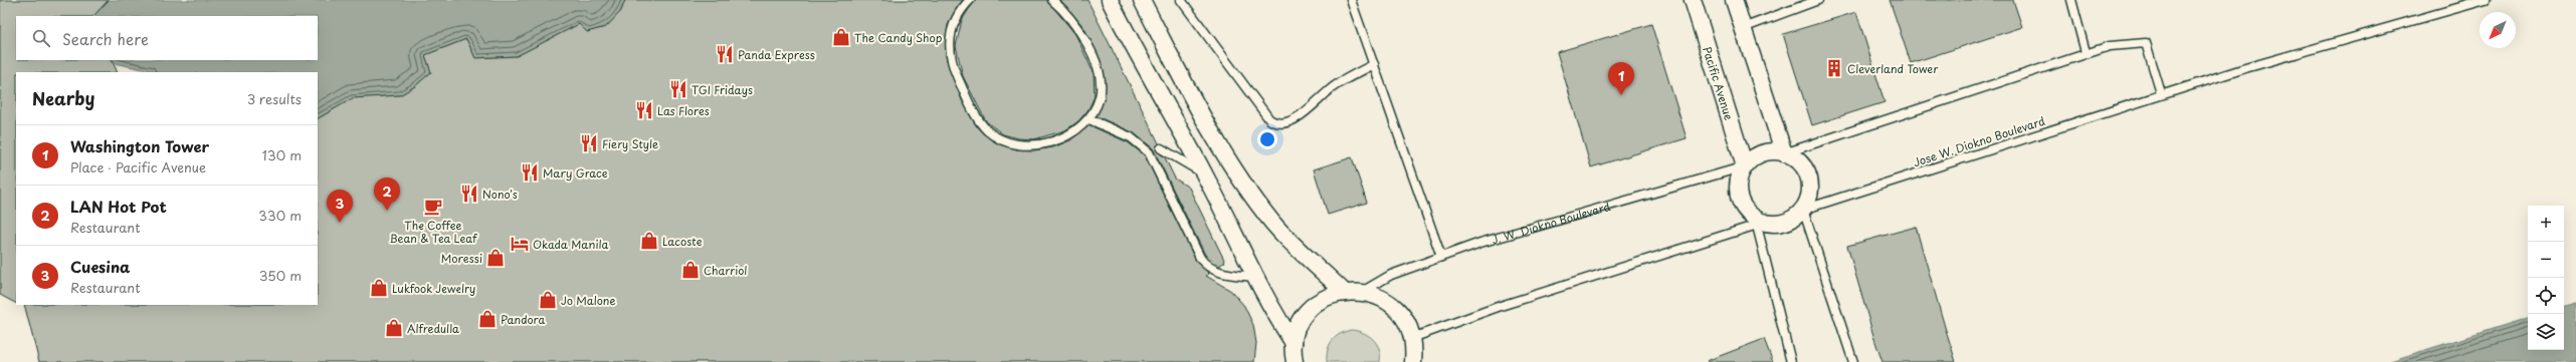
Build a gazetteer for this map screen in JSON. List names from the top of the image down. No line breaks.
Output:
{"streets":{"street":["Pacific Avenue"],"lane":["Jose W. Diokno Boulevard","J. W. Diokno Boulevard"]},"crossings":[["Pacific Avenue","Jose W. Diokno Boulevard"],["Pacific Avenue","J. W. Diokno Boulevard"],["Jose W. Diokno Boulevard","J. W. Diokno Boulevard"]],"places":{"shop":["The Candy Shop","Lacoste","Moressi","Charriol","Lukfook Jewelry","Jo Malone","Pandora","Alfredulla"],"restaurant":["Panda Express","TGI Fridays","Las Flores","Fiery Style","Mary Grace","Nono's"],"building":["Cleverland Tower"],"cafe":["The Coffee Bean & Tea Leaf"],"hotel":["Okada Manila"]},"north":"bottom left","page":{"search":"Search here","pins":["1","2","3"],"heading":["Nearby","3 results"],"list":[{"mark":"1","name":"Washington Tower","note":"Place · Pacific Avenue","value":"130 m"},{"mark":"2","name":"LAN Hot Pot","note":"Restaurant","value":"330 m"},{"mark":"3","name":"Cuesina","note":"Restaurant","value":"350 m"}],"map_buttons":["+","−"]}}
